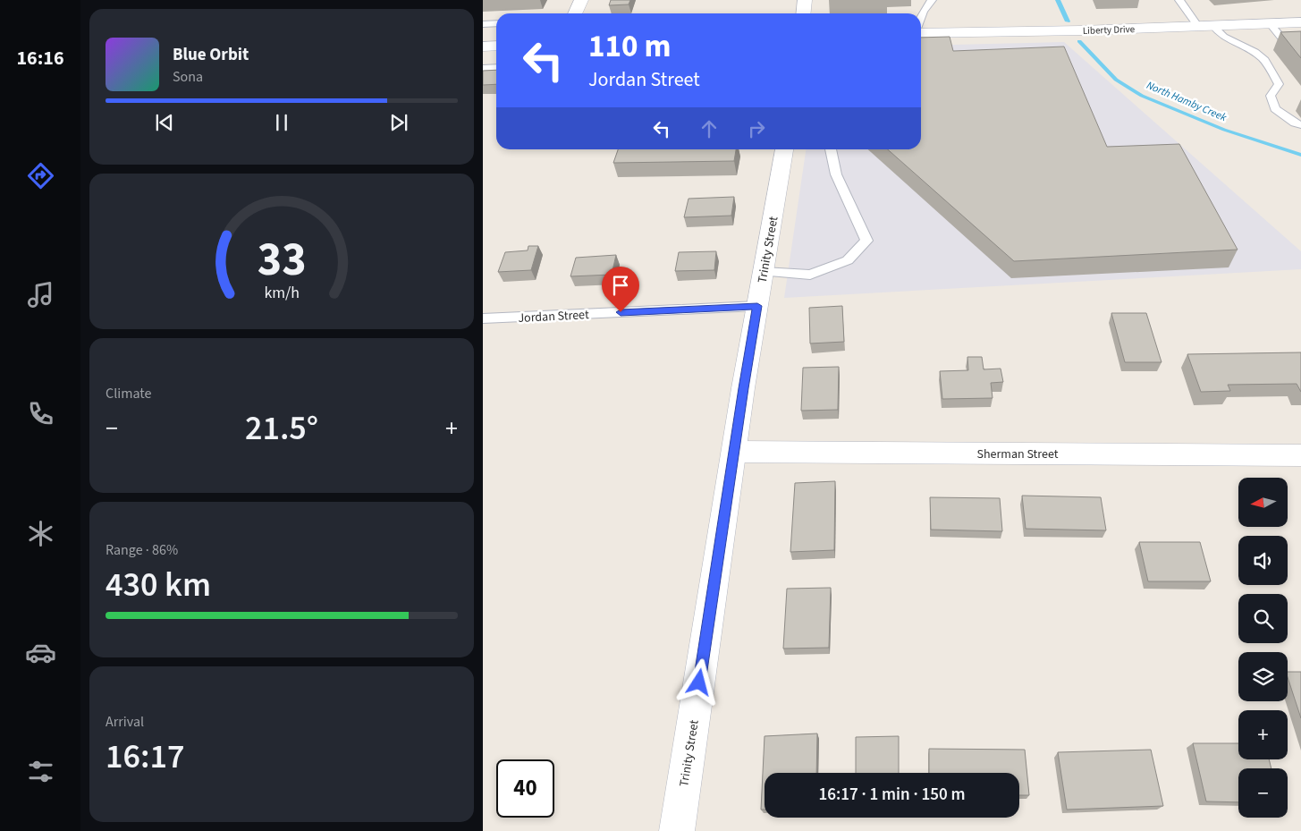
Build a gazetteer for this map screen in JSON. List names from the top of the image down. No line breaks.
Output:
{"streets":{"street":["Liberty Drive","Trinity Street","Sherman Street"],"lane":["Jordan Street"]},"crossings":[["Trinity Street","Jordan Street"],["Trinity Street","Sherman Street"]],"water":["North Hamby Creek"],"north":"left","page":{"tabs":"16:16","turn":["110 m","Jordan Street"],"song":["Blue Orbit","Sona"],"tile":["Climate",["Range · 86%","430 km"],["Arrival","16:17"]],"heat":["−","21.5°","+"],"map_buttons":["+","−"],"limit":"40","trip":"16:17 · 1 min · 150 m","gauge":["33","km/h"]}}
